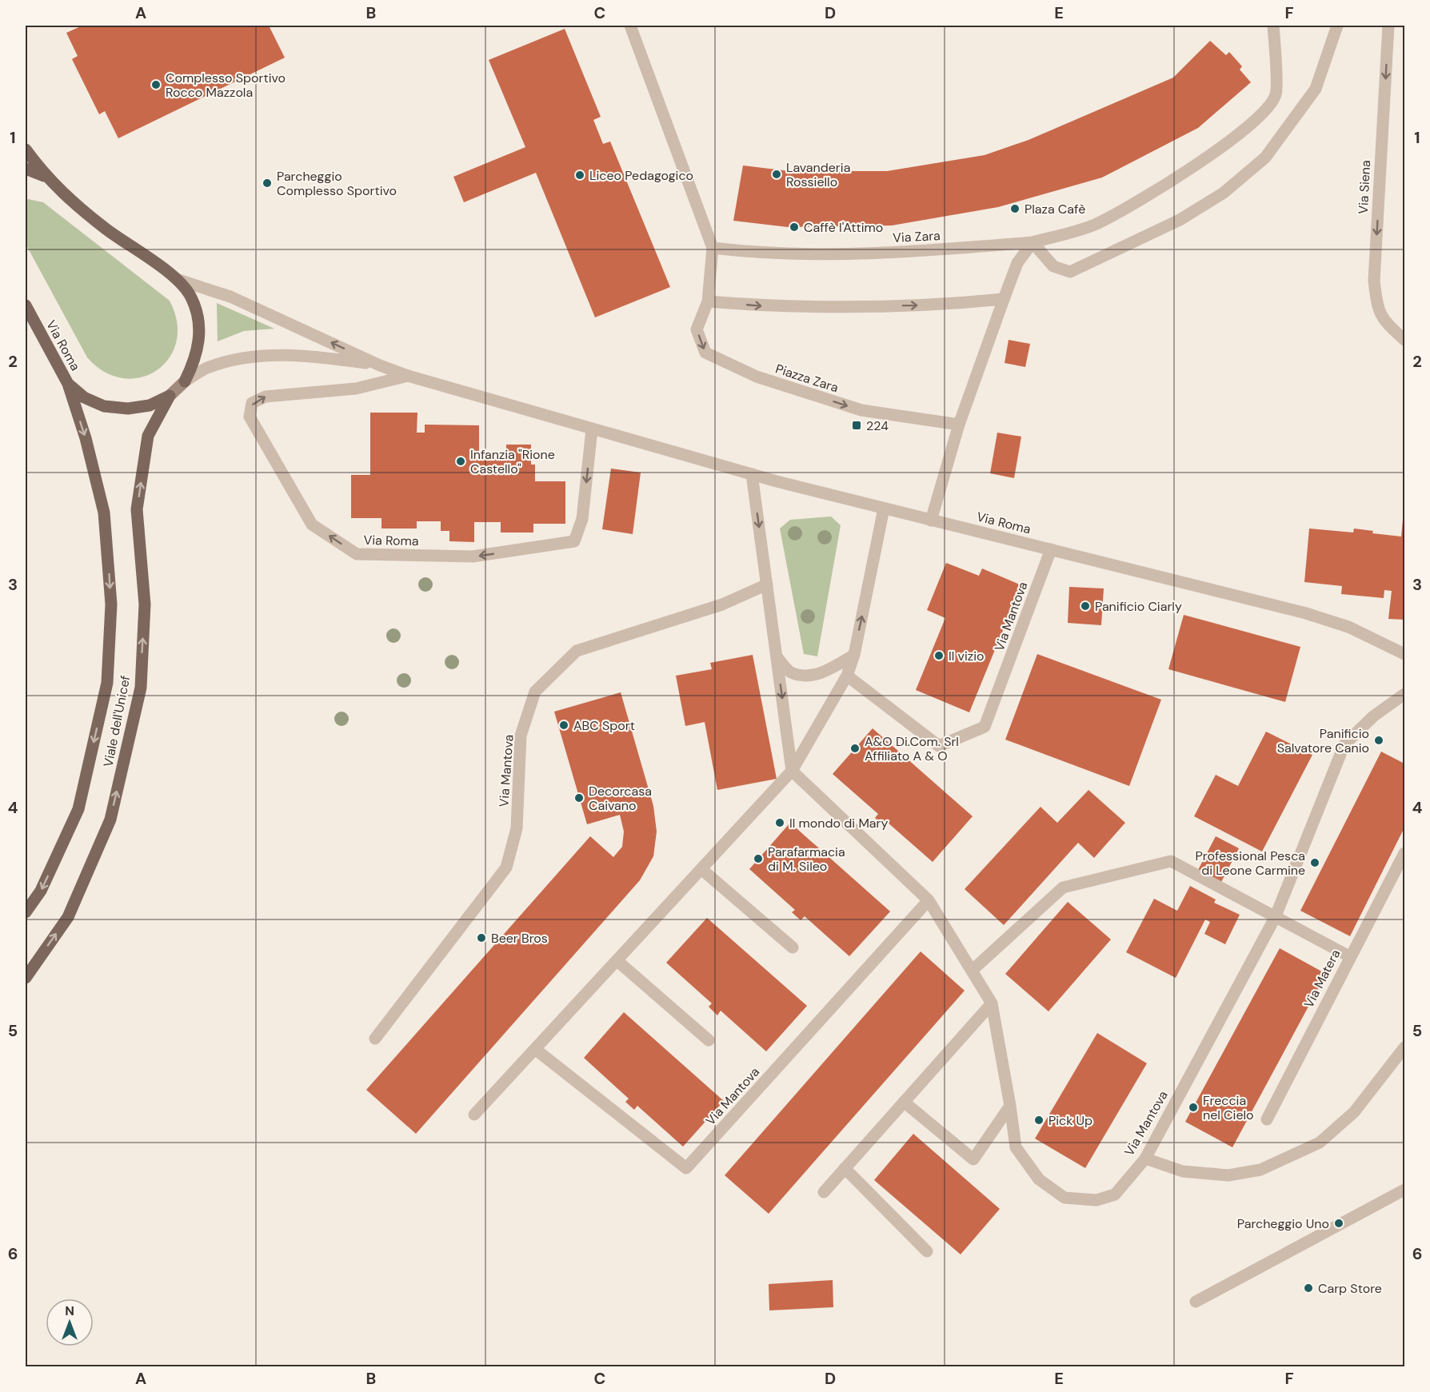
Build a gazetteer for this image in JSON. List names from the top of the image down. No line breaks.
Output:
{"streets":{"main road":["Via Roma","Viale dell'Unicef"],"street":["Via Siena","Via Zara","Piazza Zara","Via Mantova","Via Matera"]},"crossings":[["Via Zara","Piazza Zara"],["Via Roma","Via Mantova"],["Via Roma","Viale dell'Unicef"]],"one_way":["Via Siena","Piazza Zara"],"places":{"other":["Complesso Sportivo Rocco Mazzola","Lavanderia Rossiello","Liceo Pedagogico","Parcheggio Complesso Sportivo","Plaza Cafè","Caffè l'Attimo","Infanzia \"Rione Castello\"","Panificio Ciarly","Il vizio","ABC Sport","Panificio Salvatore Canio","A&O Di.Com. Srl Affiliato A & O","Decorcasa Caivano","Il mondo di Mary","Parafarmacia di M. Sileo","Professional Pesca di Leone Carmine","Beer Bros","Freccia nel Cielo","Pick Up","Parcheggio Uno","Carp Store"],"transit":["224"]},"north":"top","grid":{"columns":["A","B","C","D","E","F"],"rows":["1","2","3","4","5","6"]}}
